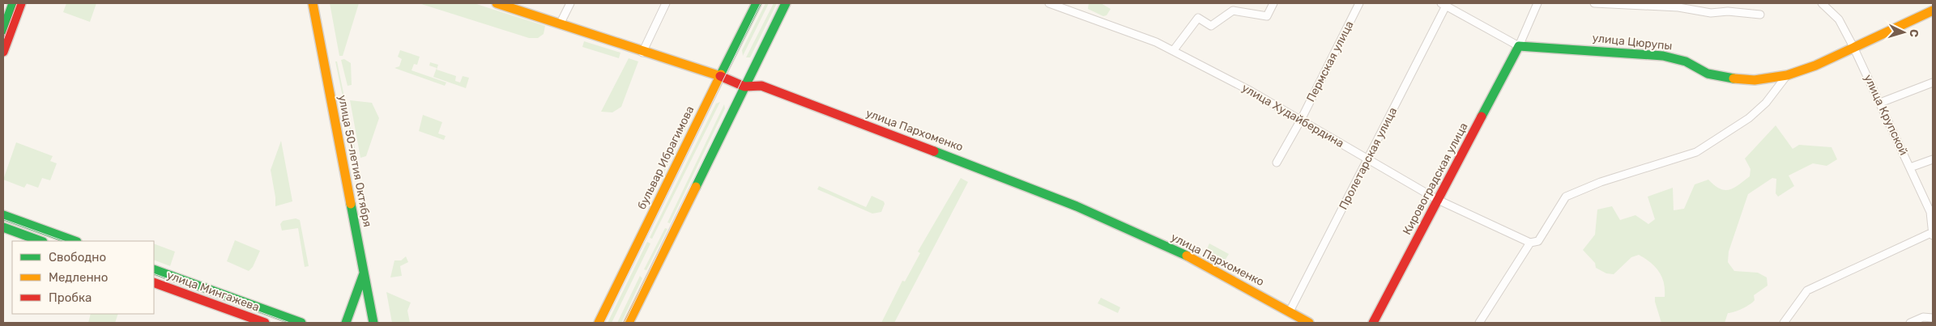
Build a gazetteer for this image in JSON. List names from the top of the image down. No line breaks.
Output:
{"streets":{"main road":["улица Цюрупы","улица Пархоменко","бульвар Ибрагимова","улица 50-летия Октября","Кировоградская улица","улица Мингажева"],"street":["Пермская улица","улица Крупской","улица Худайбердина","Пролетарская улица"]},"crossings":[["улица Цюрупы","улица Крупской"],["улица Цюрупы","Кировоградская улица"],["Пермская улица","улица Худайбердина"],["улица Худайбердина","Пролетарская улица"],["улица Худайбердина","Кировоградская улица"],["улица Пархоменко","бульвар Ибрагимова"],["улица Пархоменко","Пролетарская улица"]],"legend":["Свободно","Медленно","Пробка"],"north":"right"}
